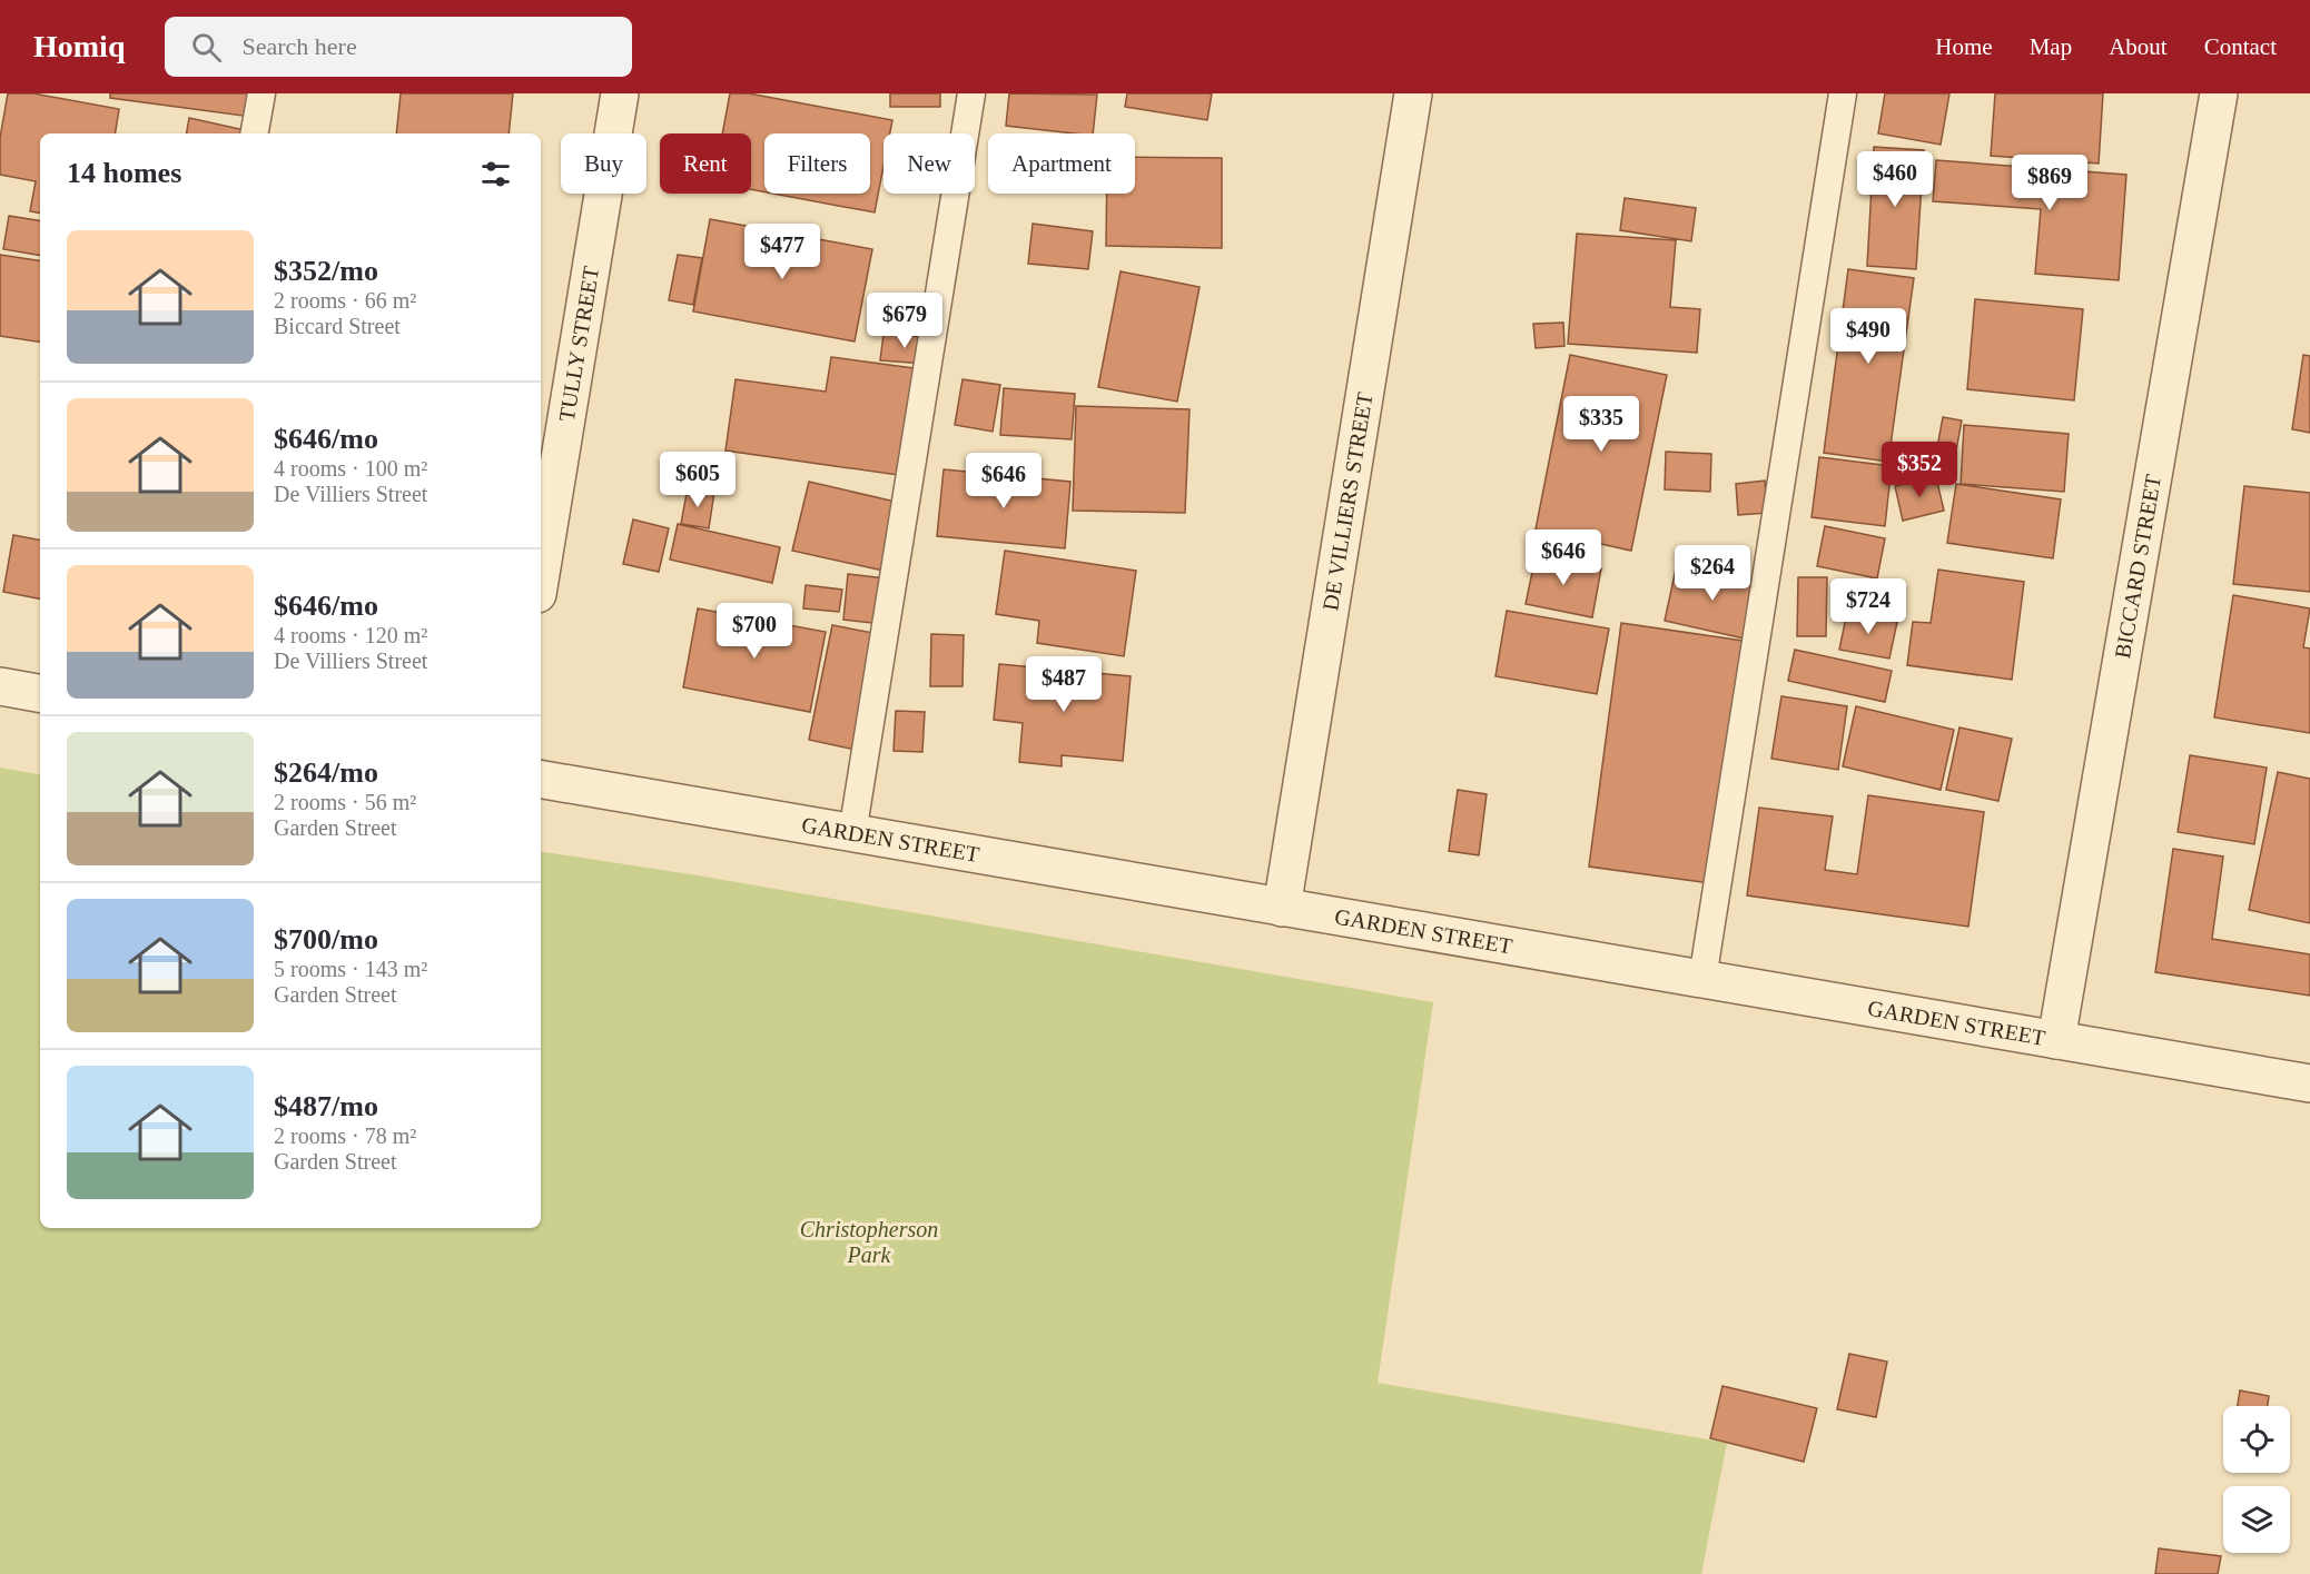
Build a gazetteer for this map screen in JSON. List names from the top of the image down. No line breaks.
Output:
{"streets":{"street":["TULLY STREET","DE VILLIERS STREET","BICCARD STREET","GARDEN STREET"]},"crossings":[["DE VILLIERS STREET","GARDEN STREET"],["BICCARD STREET","GARDEN STREET"]],"parks":["Christopherson Park"],"page":{"header":"Homiq","search":"Search here","nav":["Home","Map","About","Contact"],"chip":["Buy","Rent","Filters","New","Apartment"],"heading":"14 homes","price":["$460","$869","$477","$679","$490","$335","$352","$605","$646","$646","$264","$724","$700","$487"],"list":[{"name":"$352/mo","note":"2 rooms · 66 m² · Biccard Street"},{"name":"$646/mo","note":"4 rooms · 100 m² · De Villiers Street"},{"name":"$646/mo","note":"4 rooms · 120 m² · De Villiers Street"},{"name":"$264/mo","note":"2 rooms · 56 m² · Garden Street"},{"name":"$700/mo","note":"5 rooms · 143 m² · Garden Street"},{"name":"$487/mo","note":"2 rooms · 78 m² · Garden Street"}]}}
